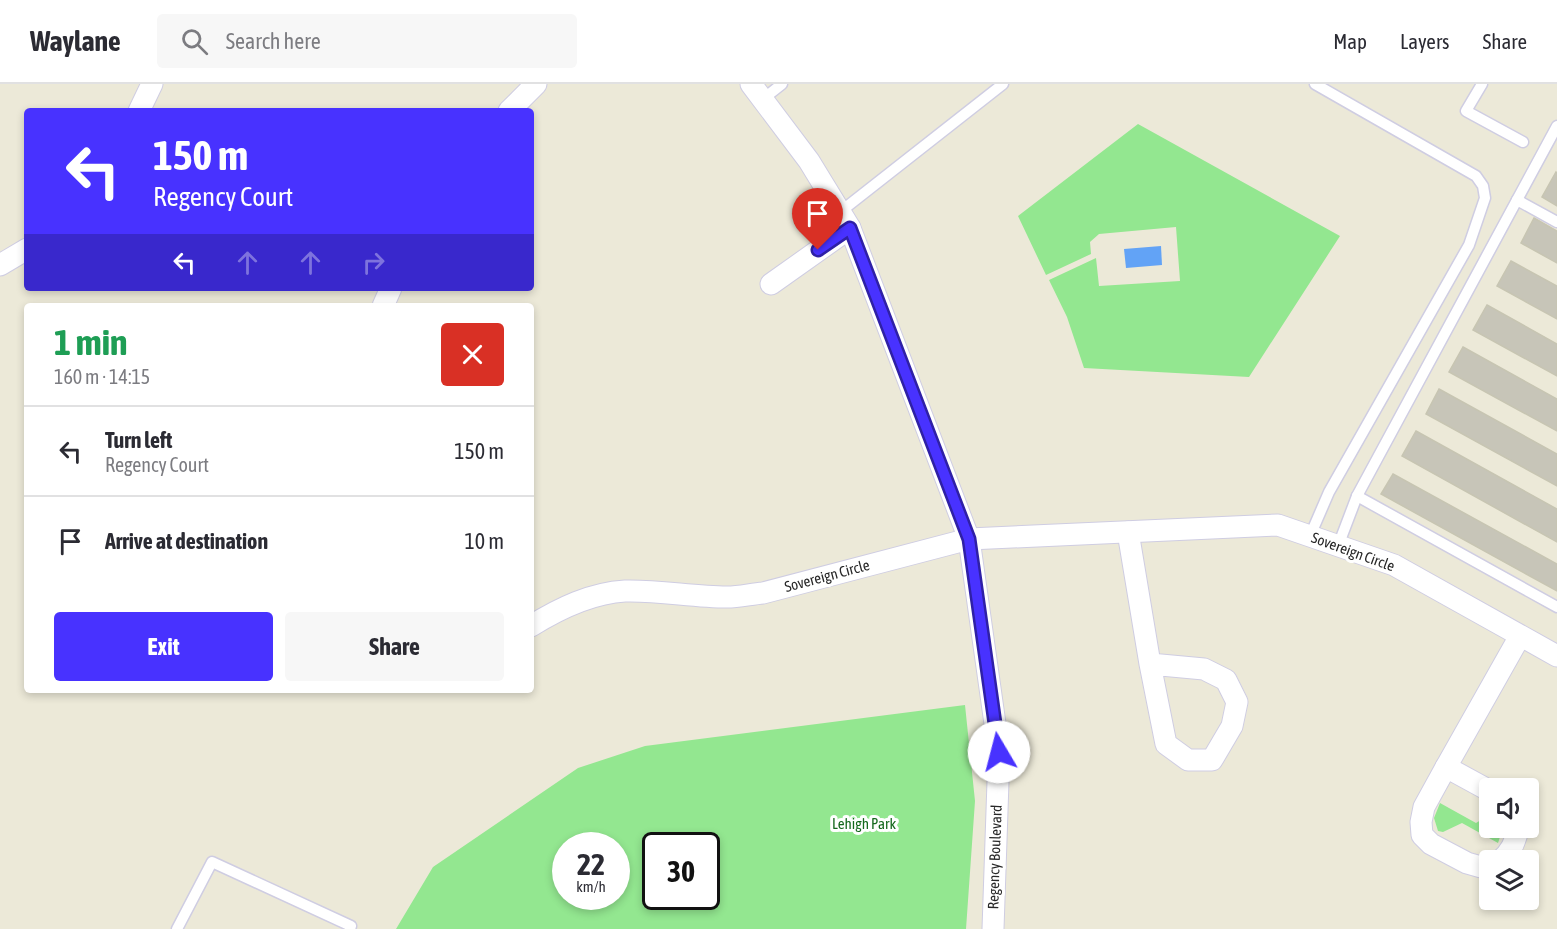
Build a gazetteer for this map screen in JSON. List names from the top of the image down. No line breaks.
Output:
{"streets":{"street":["Sovereign Circle","Regency Boulevard"]},"crossings":[["Sovereign Circle","Regency Boulevard"]],"parks":["Lehigh Park"],"page":{"header":"Waylane","search":"Search here","nav":["Map","Layers","Share"],"turn":["150 m","Regency Court"],"heading":["1 min","160 m · 14:15"],"list":[{"name":"Turn left","note":"Regency Court","value":"150 m"},{"name":"Arrive at destination","value":"10 m"}],"buttons":["Exit","Share"],"speed":"22 km/h","limit":"30"}}
